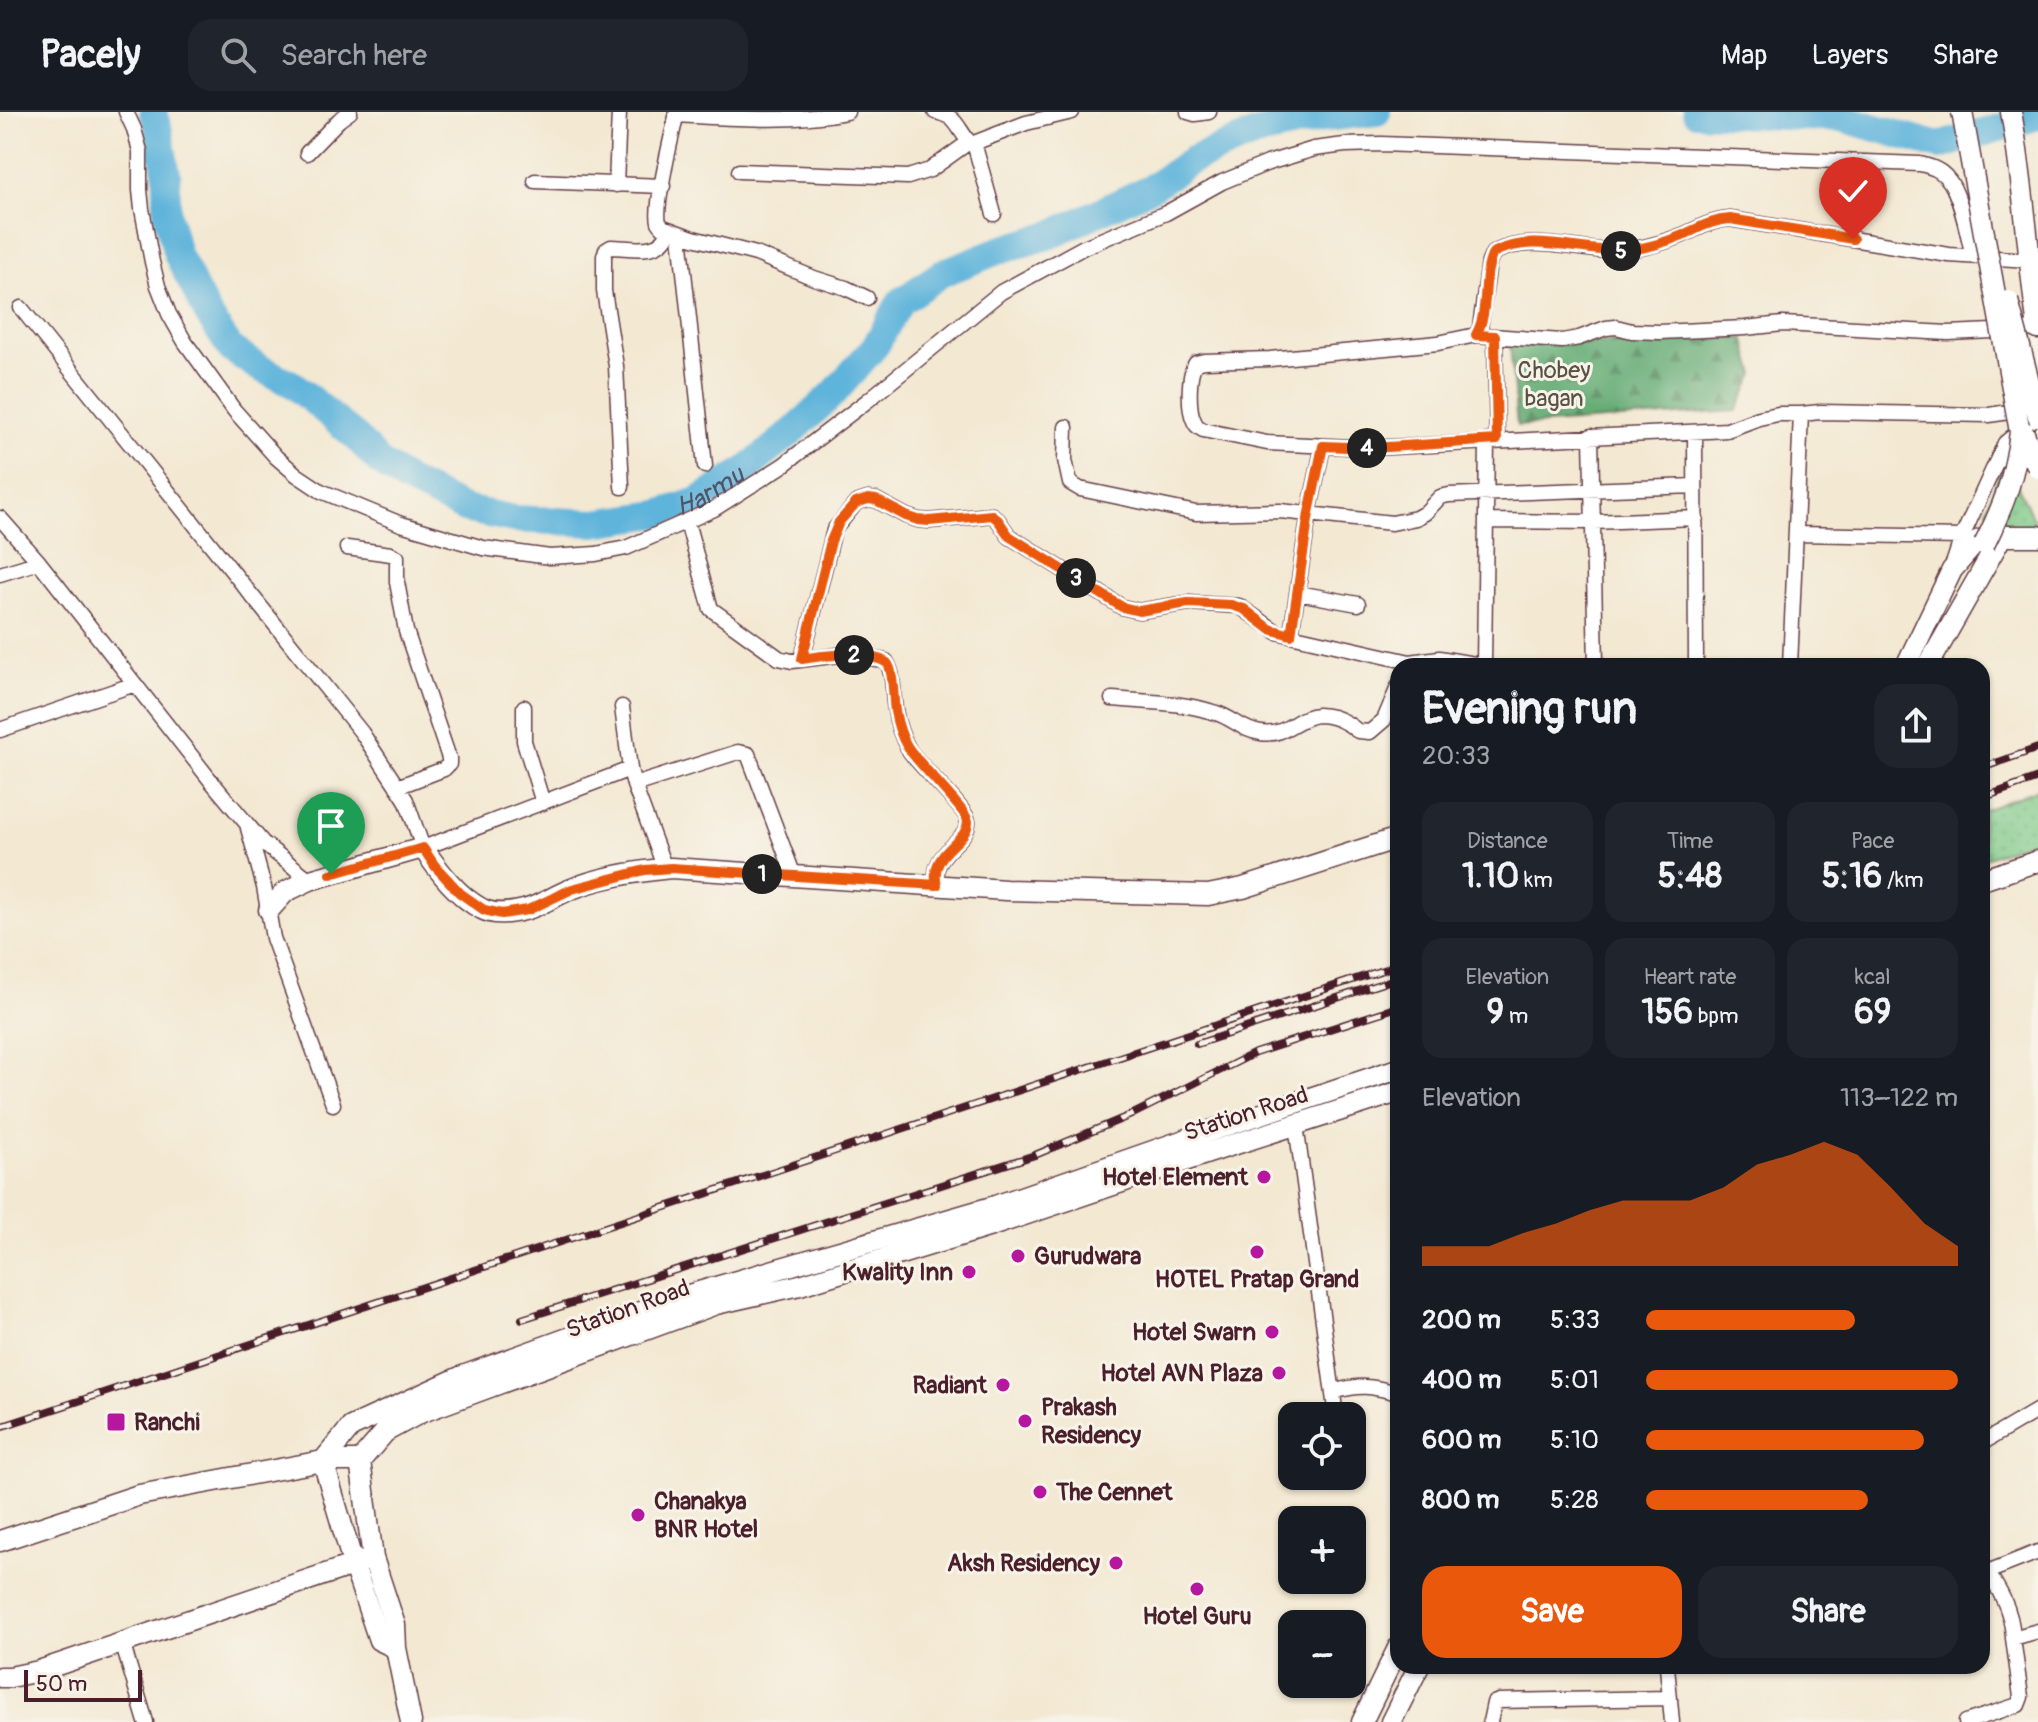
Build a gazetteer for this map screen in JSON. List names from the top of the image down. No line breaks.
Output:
{"streets":{"street":["Station Road"]},"water":["Harmu"],"parks":["Chobey bagan"],"places":{"other":["Hotel Element","HOTEL Pratap Grand","Gurudwara","Kwality Inn","Hotel Swarn","Hotel AVN Plaza","Radiant","Prakash Residency","The Cennet","Chanakya BNR Hotel","Aksh Residency","Hotel Guru"],"transit":["Ranchi"]},"scale_bar":"50 m","page":{"header":"Pacely","search":"Search here","nav":["Map","Layers","Share"],"pins":["5","4","3","2","1"],"heading":["Evening run","20:33"],"stats":[["Distance","1.10 km"],["Time","5:48"],["Pace","5:16 /km"],["Elevation","9 m"],["Heart rate","156 bpm"],["kcal","69"]],"chart":["Elevation","113–122 m"],"list":[{"name":"200 m","note":"5:33"},{"name":"400 m","note":"5:01"},{"name":"600 m","note":"5:10"},{"name":"800 m","note":"5:28"}],"map_buttons":["+","−"],"buttons":["Save","Share"],"scale":"50 m"}}
